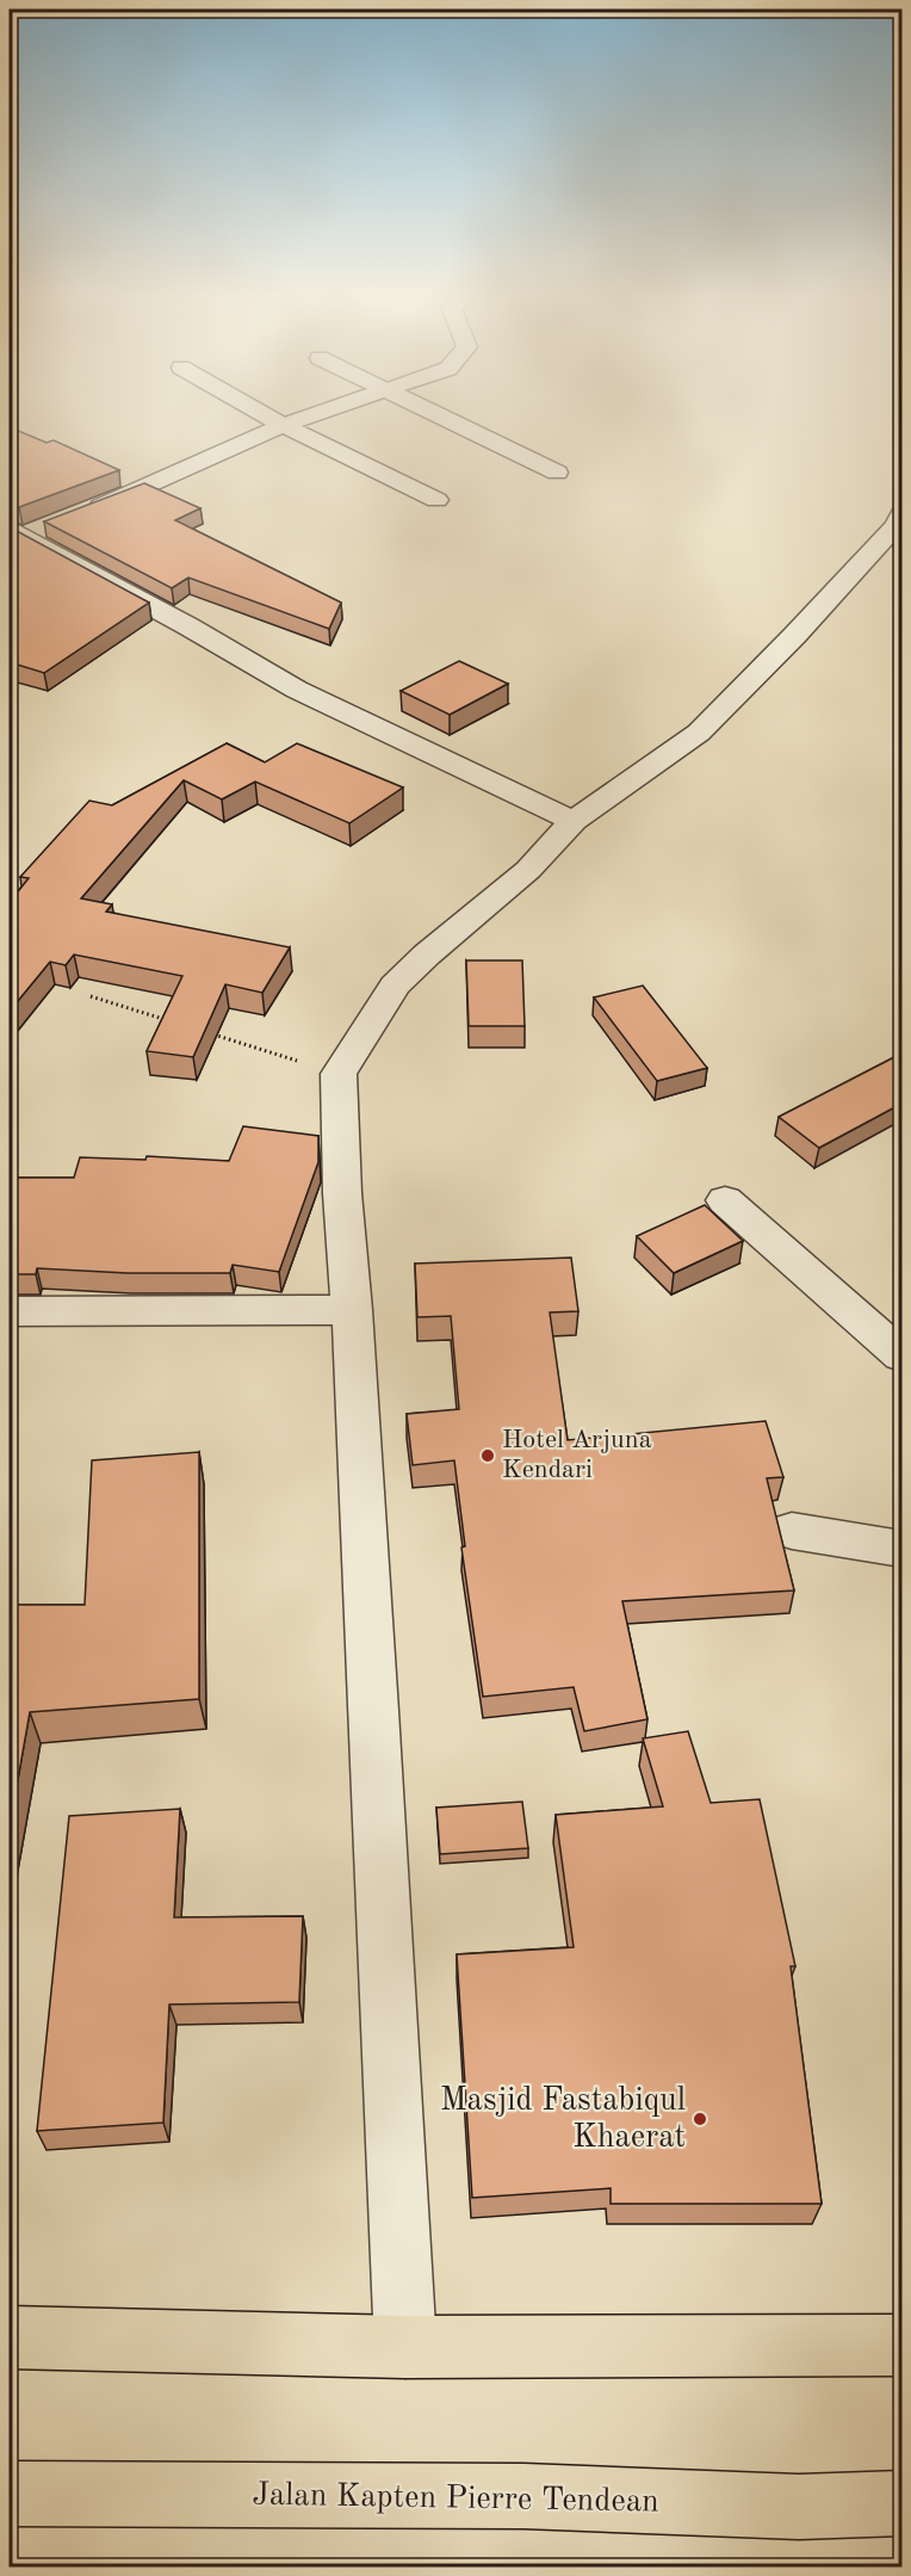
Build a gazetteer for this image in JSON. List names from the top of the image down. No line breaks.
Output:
{"streets":{"highway":["Jalan Kapten Pierre Tendean"]},"places":["Hotel Arjuna Kendari","Masjid Fastabiqul Khaerat"]}
